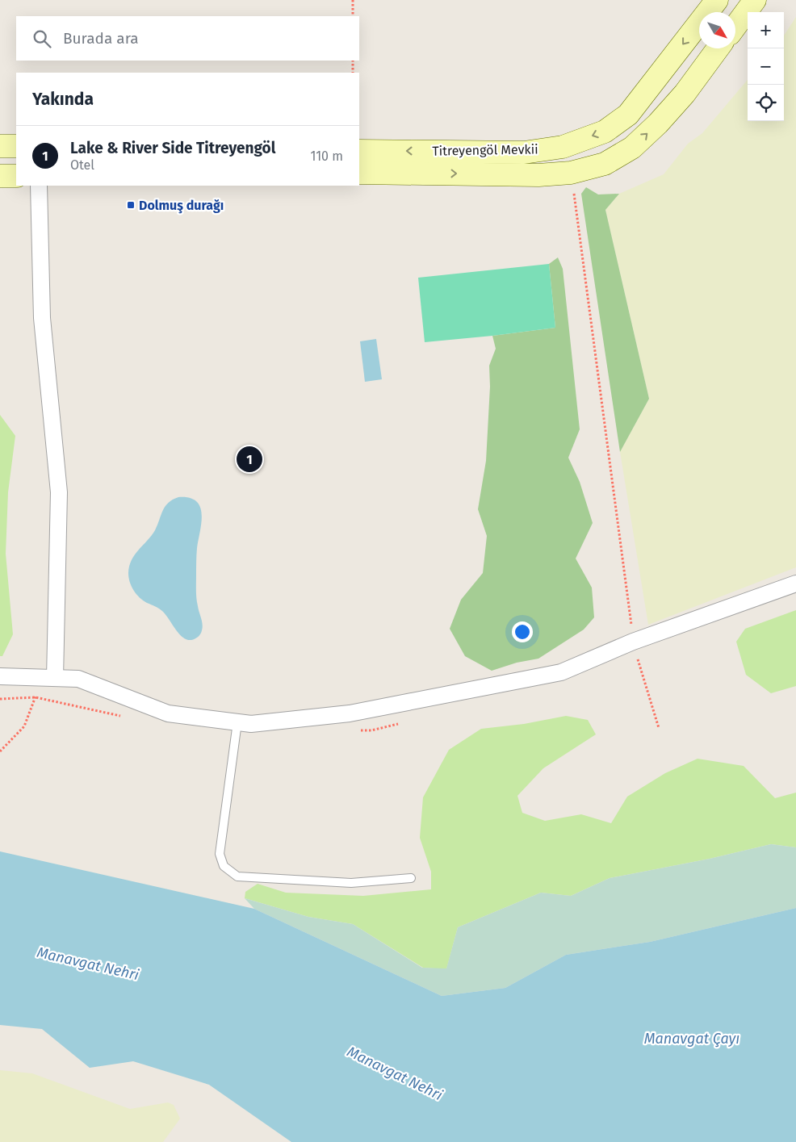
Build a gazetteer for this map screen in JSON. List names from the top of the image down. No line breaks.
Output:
{"streets":{"street":["Titreyengöl Mevkii"]},"water":["Manavgat Nehri","Manavgat Çayı"],"places":{"transit":["Dolmuş durağı"]},"north":"bottom right","page":{"map_buttons":["+","−"],"search":"Burada ara","heading":"Yakında","list":[{"mark":"1","name":"Lake & River Side Titreyengöl","note":"Otel","value":"110 m"}],"pins":"1"}}
